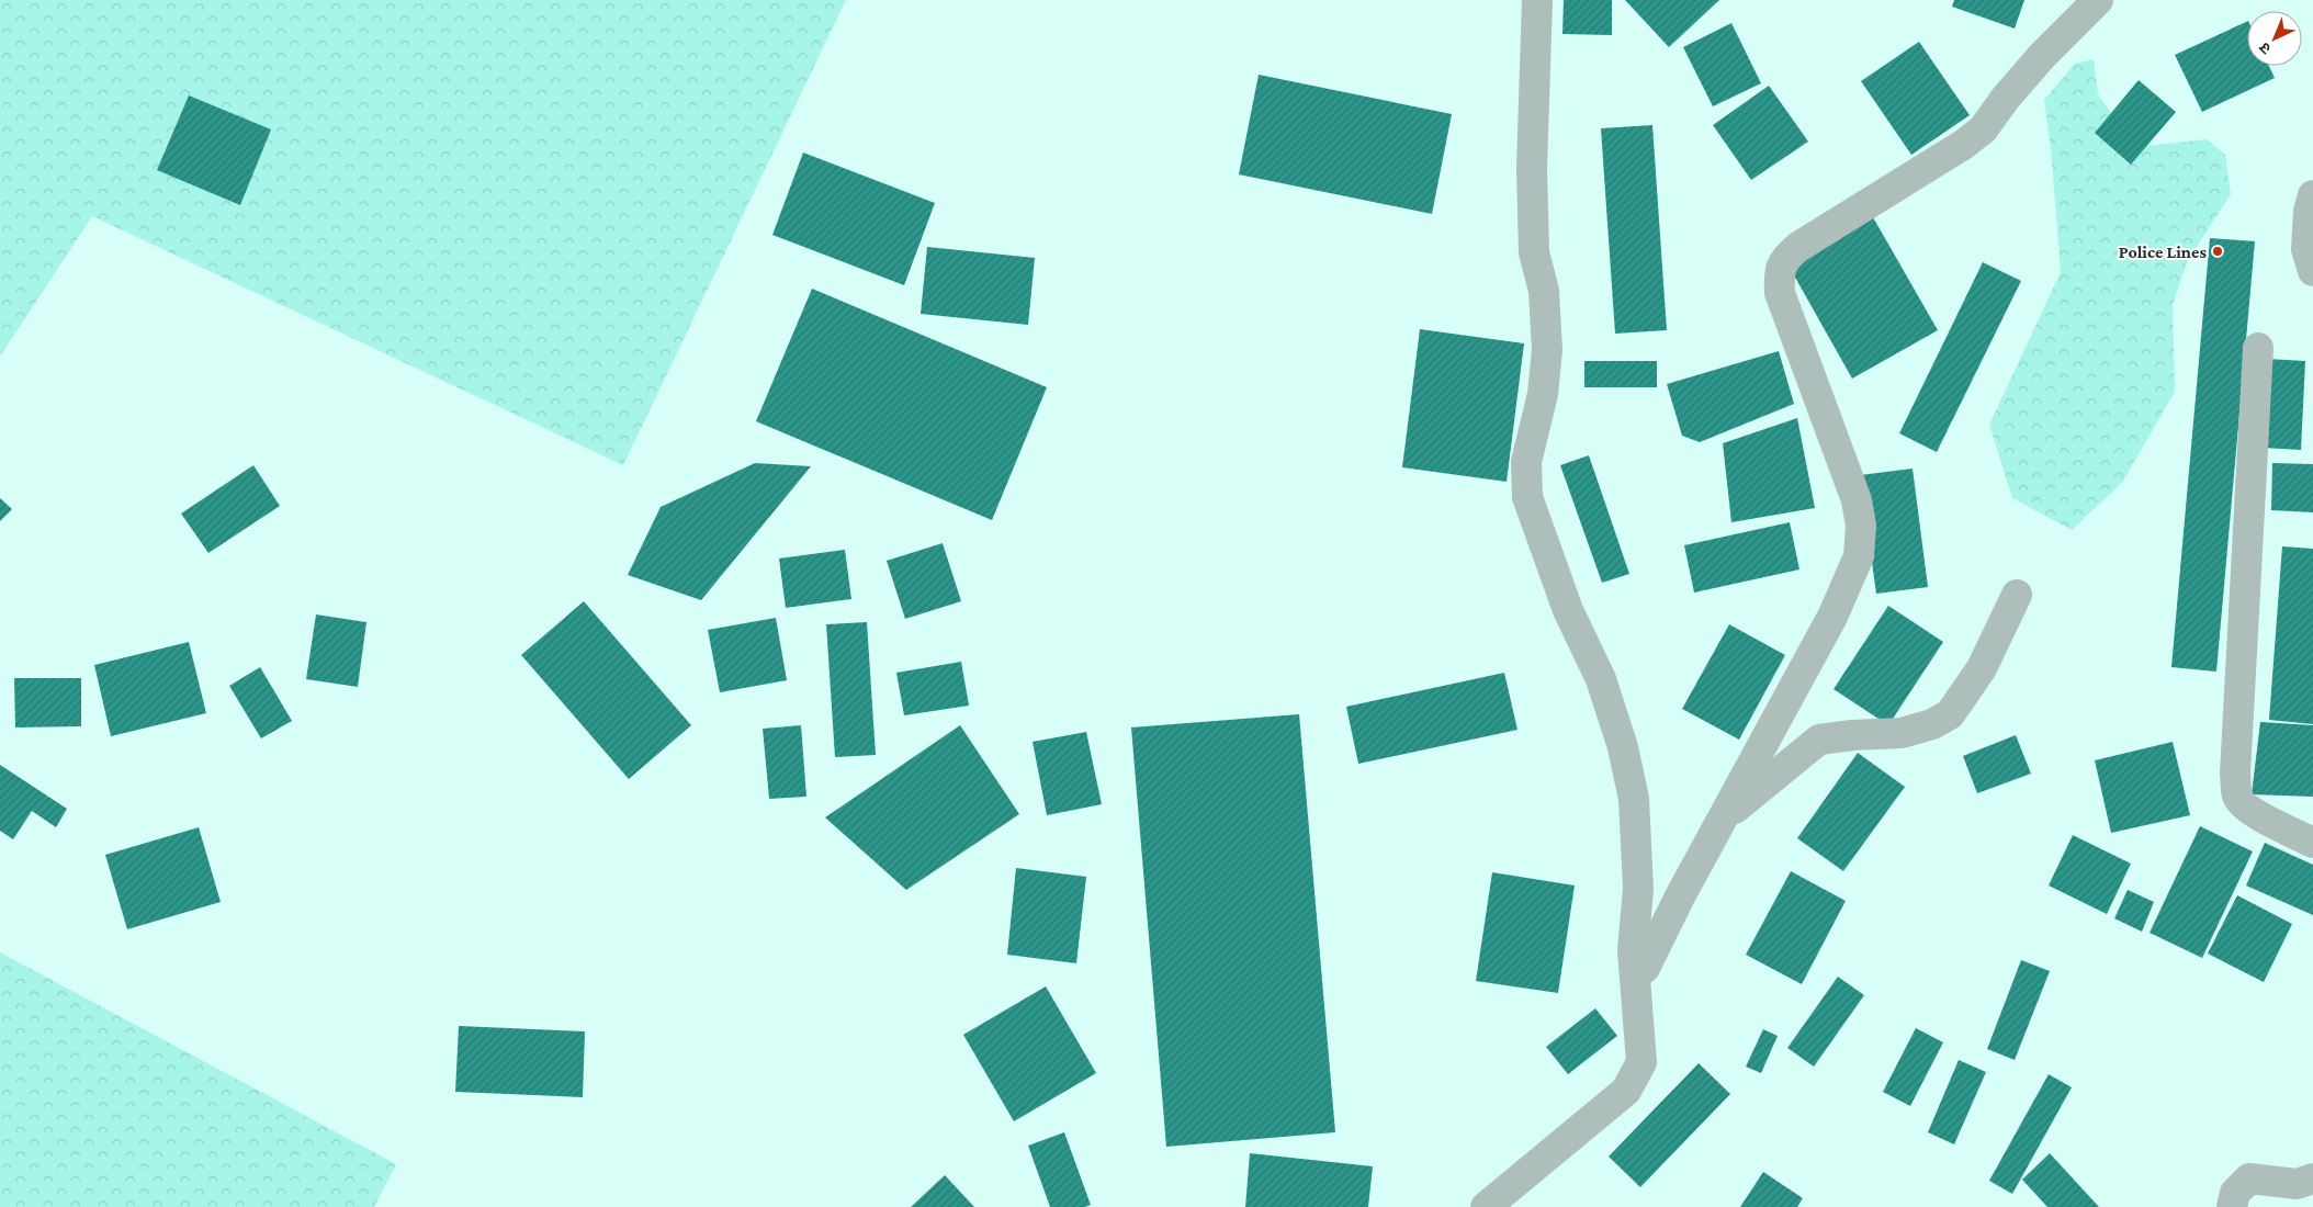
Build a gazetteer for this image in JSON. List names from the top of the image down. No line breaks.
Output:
{"places":["Police Lines"],"north":"bottom left"}
